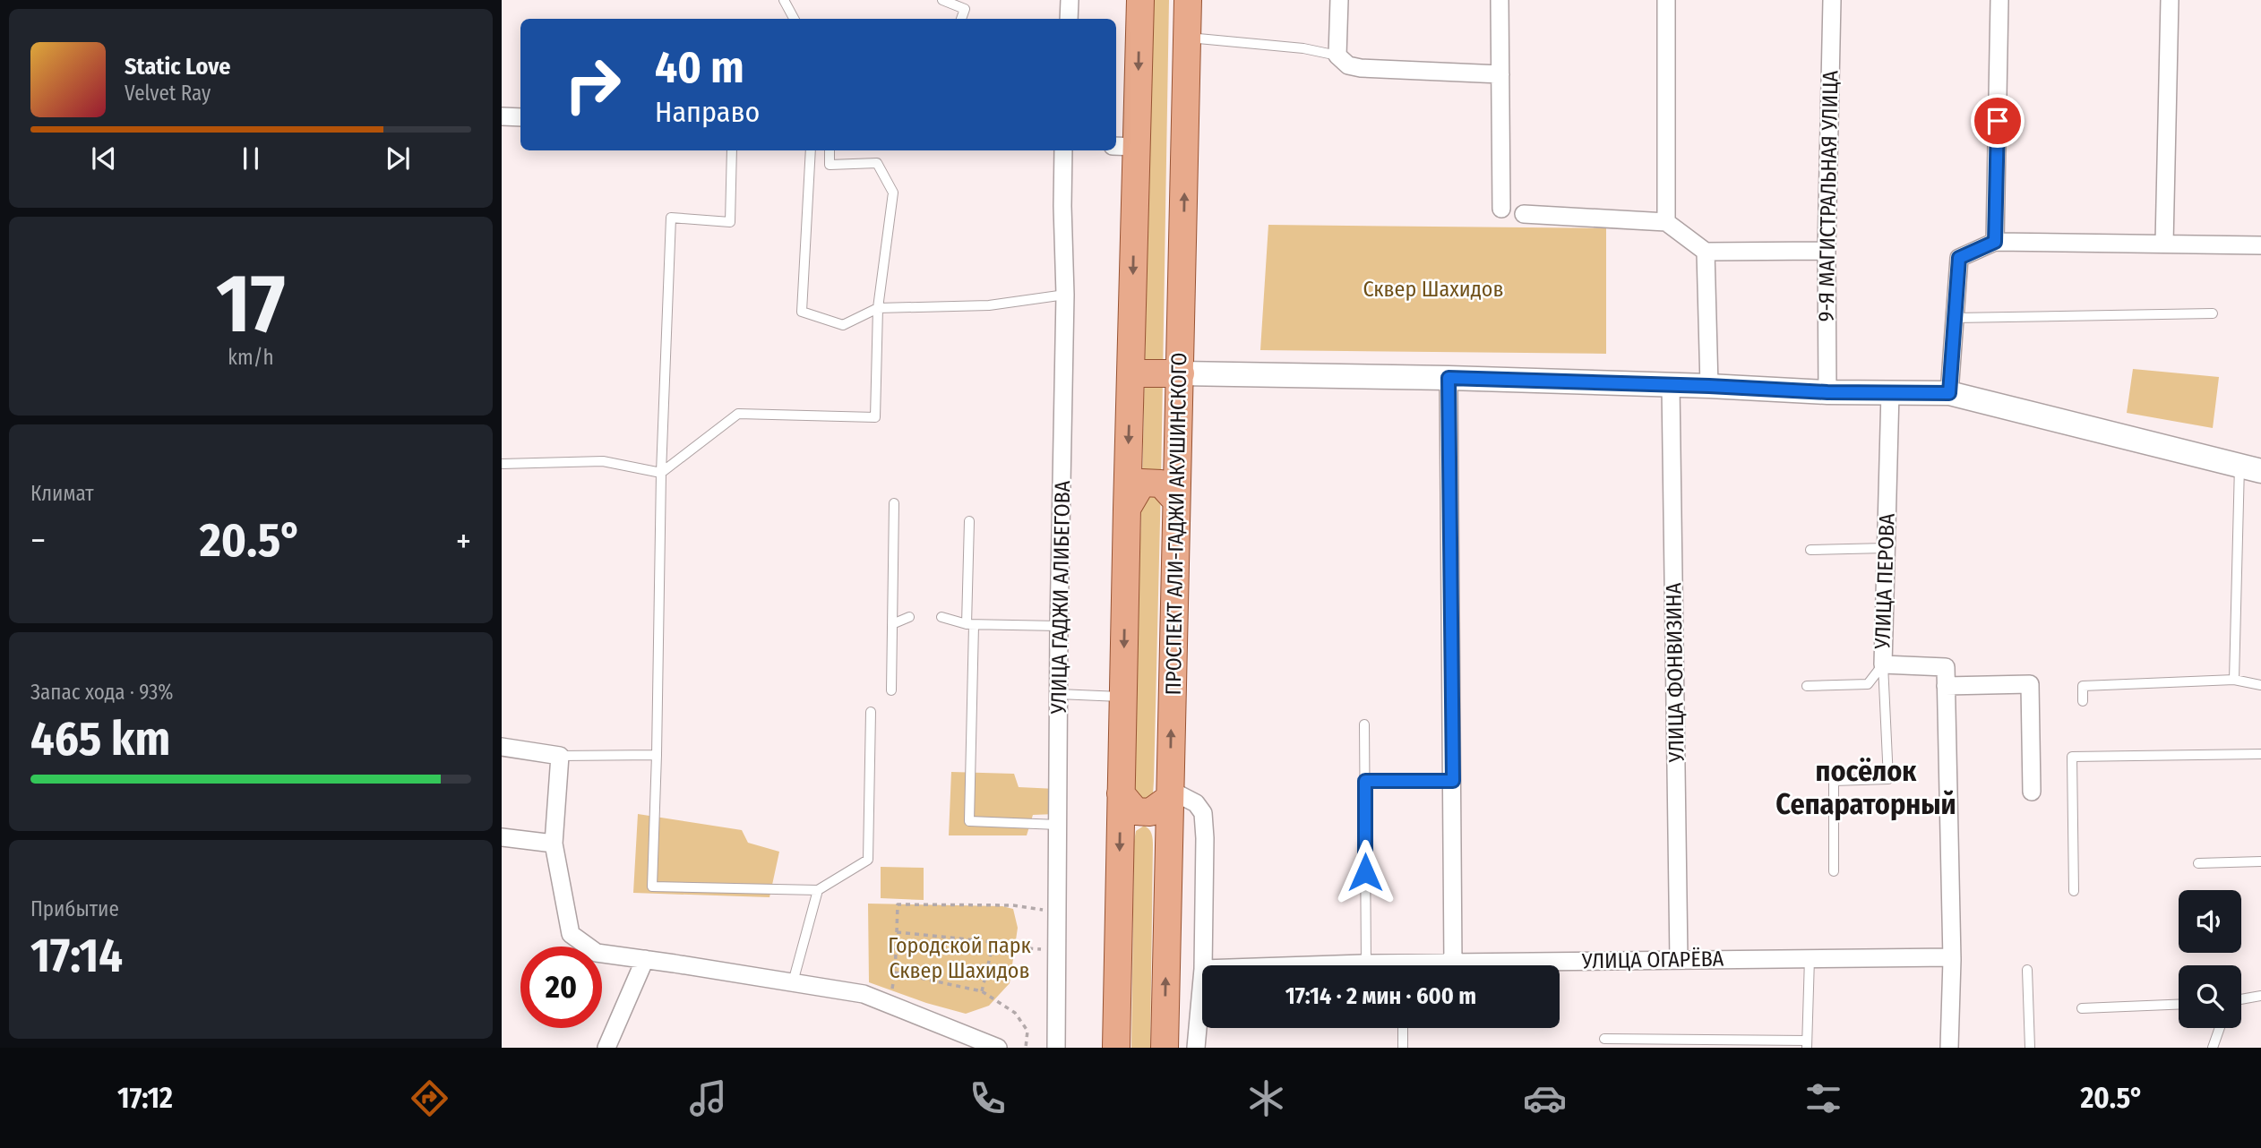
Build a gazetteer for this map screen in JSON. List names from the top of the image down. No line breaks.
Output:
{"streets":{"main road":["ПРОСПЕКТ АЛИ-ГАДЖИ АКУШИНСКОГО"],"street":["9-Я МАГИСТРАЛЬНАЯ УЛИЦА","УЛИЦА ПЕРОВА","УЛИЦА ГАДЖИ АЛИБЕГОВА","УЛИЦА ФОНВИЗИНА","УЛИЦА ОГАРЁВА"]},"crossings":[["УЛИЦА ФОНВИЗИНА","УЛИЦА ОГАРЁВА"]],"districts":["посёлок Сепараторный"],"parks":["Сквер Шахидов","Городской парк Сквер Шахидов"],"page":{"turn":["40 m","Направо"],"song":["Static Love","Velvet Ray"],"tile":[["17","km/h"],"Климат",["Запас хода · 93%","465 km"],["Прибытие","17:14"]],"heat":["−","20.5°","+"],"limit":"20","trip":"17:14 · 2 мин · 600 m","tabs":["17:12","20.5°"]}}
